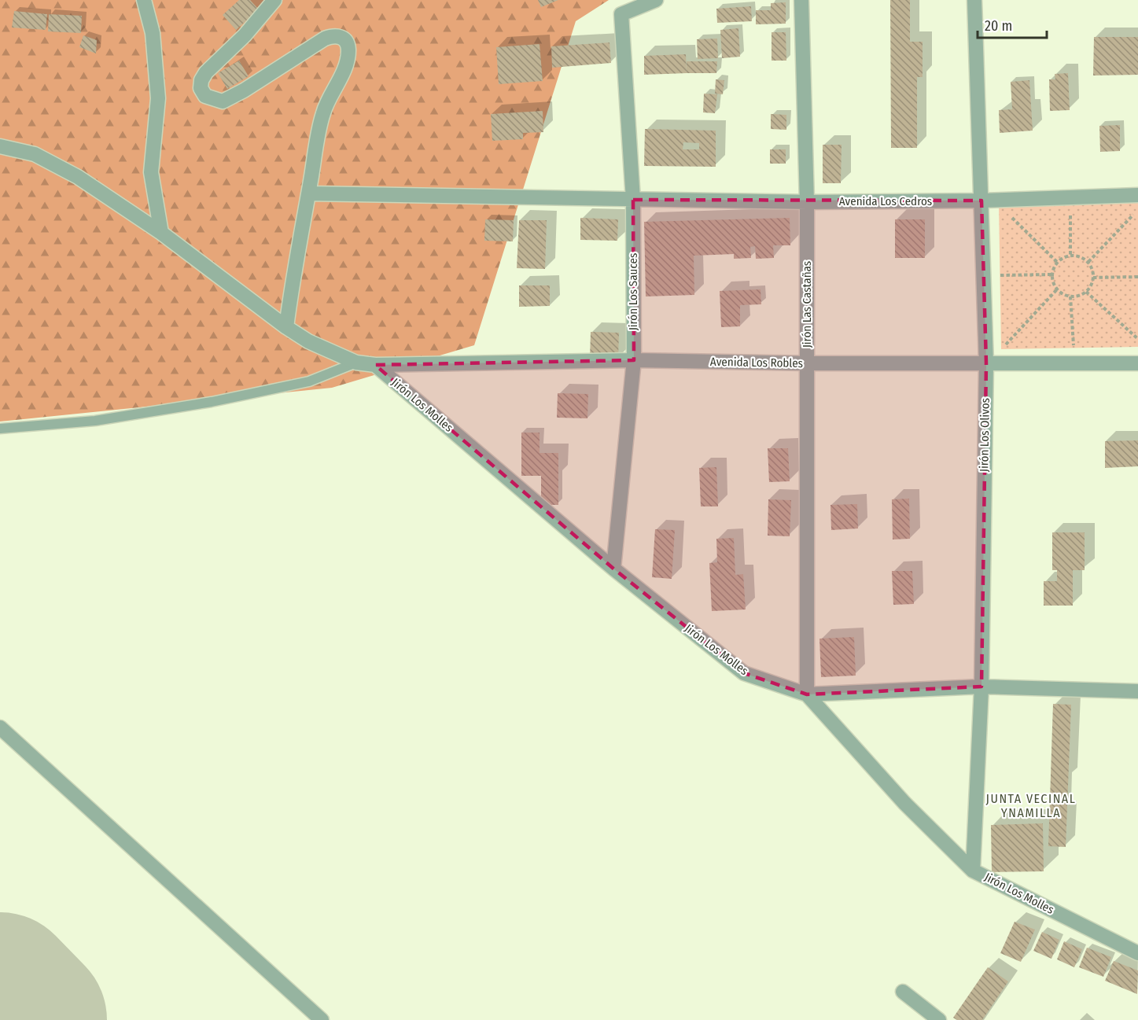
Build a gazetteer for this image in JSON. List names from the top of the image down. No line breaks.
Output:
{"streets":{"street":["Avenida Los Cedros","Jirón Los Sauces","Jirón Las Castañas","Avenida Los Robles","Jirón Los Molles","Jirón Los Olivos"]},"crossings":[["Avenida Los Cedros","Jirón Los Sauces"],["Avenida Los Cedros","Jirón Las Castañas"],["Avenida Los Cedros","Jirón Los Olivos"],["Jirón Los Sauces","Avenida Los Robles"],["Jirón Los Sauces","Jirón Los Molles"],["Jirón Las Castañas","Avenida Los Robles"],["Jirón Las Castañas","Jirón Los Molles"],["Avenida Los Robles","Jirón Los Molles"],["Avenida Los Robles","Jirón Los Olivos"],["Jirón Los Molles","Jirón Los Olivos"]],"districts":["JUNTA VECINAL YNAMILLA"],"scale_bar":"20 m"}
